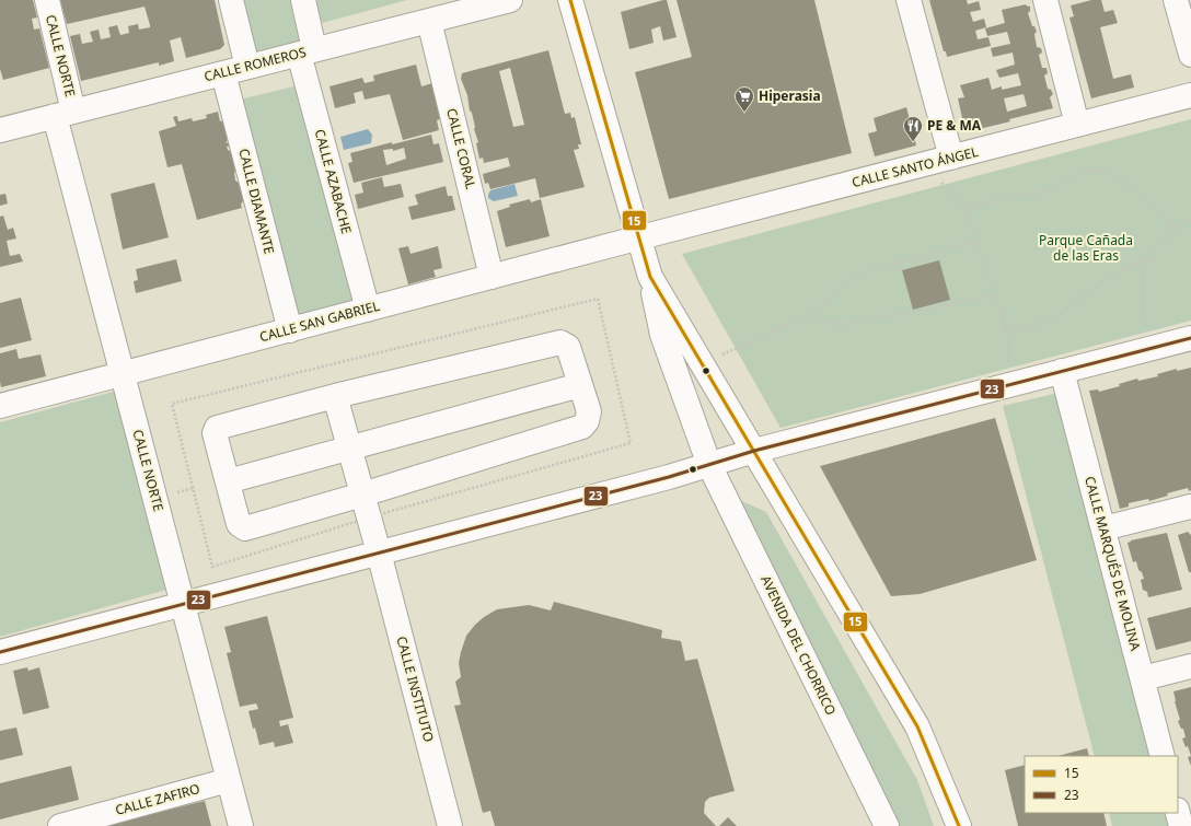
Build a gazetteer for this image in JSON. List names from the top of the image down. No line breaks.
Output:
{"streets":{"street":["CALLE NORTE","CALLE ROMEROS","CALLE CORAL","CALLE SANTO ÁNGEL","CALLE AZABACHE","CALLE DIAMANTE","CALLE SAN GABRIEL","CALLE MARQUÉS DE MOLINA","AVENIDA DEL CHORRICO","CALLE INSTITUTO","CALLE ZAFIRO"]},"crossings":[["CALLE NORTE","CALLE ROMEROS"],["CALLE NORTE","CALLE SAN GABRIEL"],["CALLE NORTE","CALLE ZAFIRO"],["CALLE ROMEROS","CALLE CORAL"],["CALLE ROMEROS","CALLE AZABACHE"],["CALLE ROMEROS","CALLE DIAMANTE"],["CALLE CORAL","CALLE SAN GABRIEL"],["CALLE SANTO ÁNGEL","CALLE SAN GABRIEL"],["CALLE AZABACHE","CALLE SAN GABRIEL"],["CALLE DIAMANTE","CALLE SAN GABRIEL"]],"parks":["Parque Cañada de las Eras"],"places":{"supermarket":["Hiperasia"],"restaurant":["PE & MA"]},"lines":["transit line 15","transit line 23"],"legend":["15","23"]}
